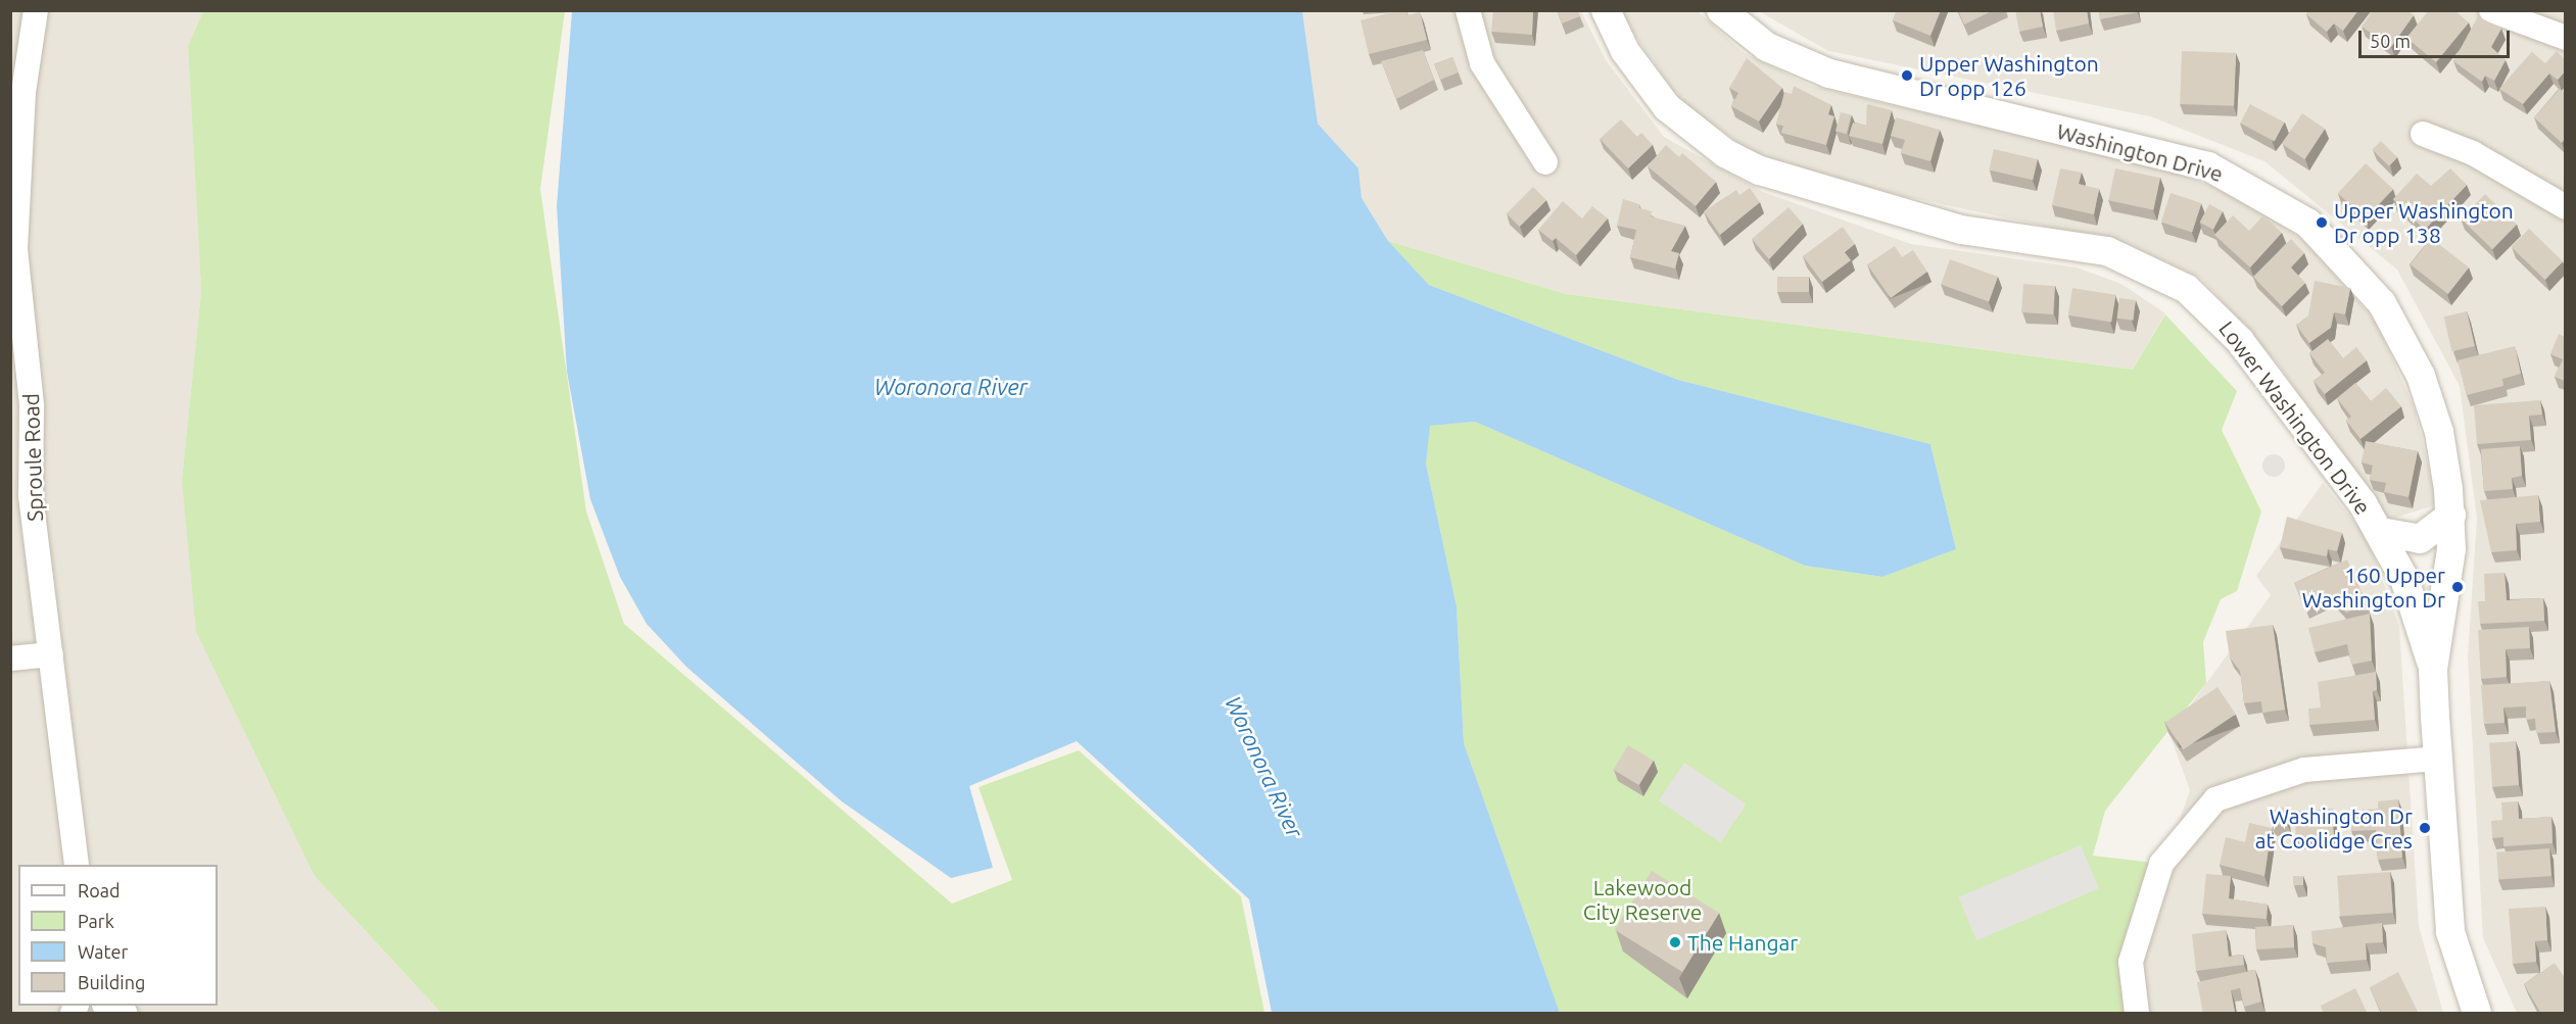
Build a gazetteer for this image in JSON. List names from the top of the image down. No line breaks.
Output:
{"streets":{"street":["Washington Drive","Lower Washington Drive","Sproule Road"]},"crossings":[["Washington Drive","Lower Washington Drive"]],"water":["Woronora River"],"parks":["Lakewood City Reserve"],"places":["Upper Washington Dr opp 126","Upper Washington Dr opp 138","160 Upper Washington Dr","Washington Dr at Coolidge Cres","The Hangar"],"legend":["Road","Park","Water","Building"],"scale_bar":"50 m"}
